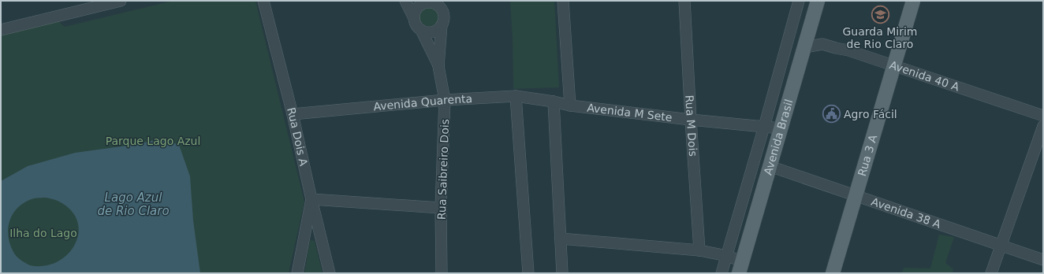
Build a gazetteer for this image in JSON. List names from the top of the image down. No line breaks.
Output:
{"streets":{"main road":["Avenida Brasil","Rua 3 A"],"street":["Avenida 40 A","Avenida Quarenta","Avenida M Sete","Rua M Dois","Rua Dois A","Rua Saibreiro Dois","Avenida 38 A"]},"crossings":[["Avenida 40 A","Avenida Brasil"],["Avenida 40 A","Rua 3 A"],["Avenida Quarenta","Avenida M Sete"],["Avenida Quarenta","Rua Dois A"],["Avenida Quarenta","Rua Saibreiro Dois"],["Avenida M Sete","Rua M Dois"],["Avenida M Sete","Avenida Brasil"],["Avenida Brasil","Avenida 38 A"],["Rua 3 A","Avenida 38 A"]],"water":["Lago Azul de Rio Claro"],"parks":["Parque Lago Azul","Ilha do Lago"],"places":{"school or university":["Guarda Mirim de Rio Claro"],"public building":["Agro Fácil"]}}
